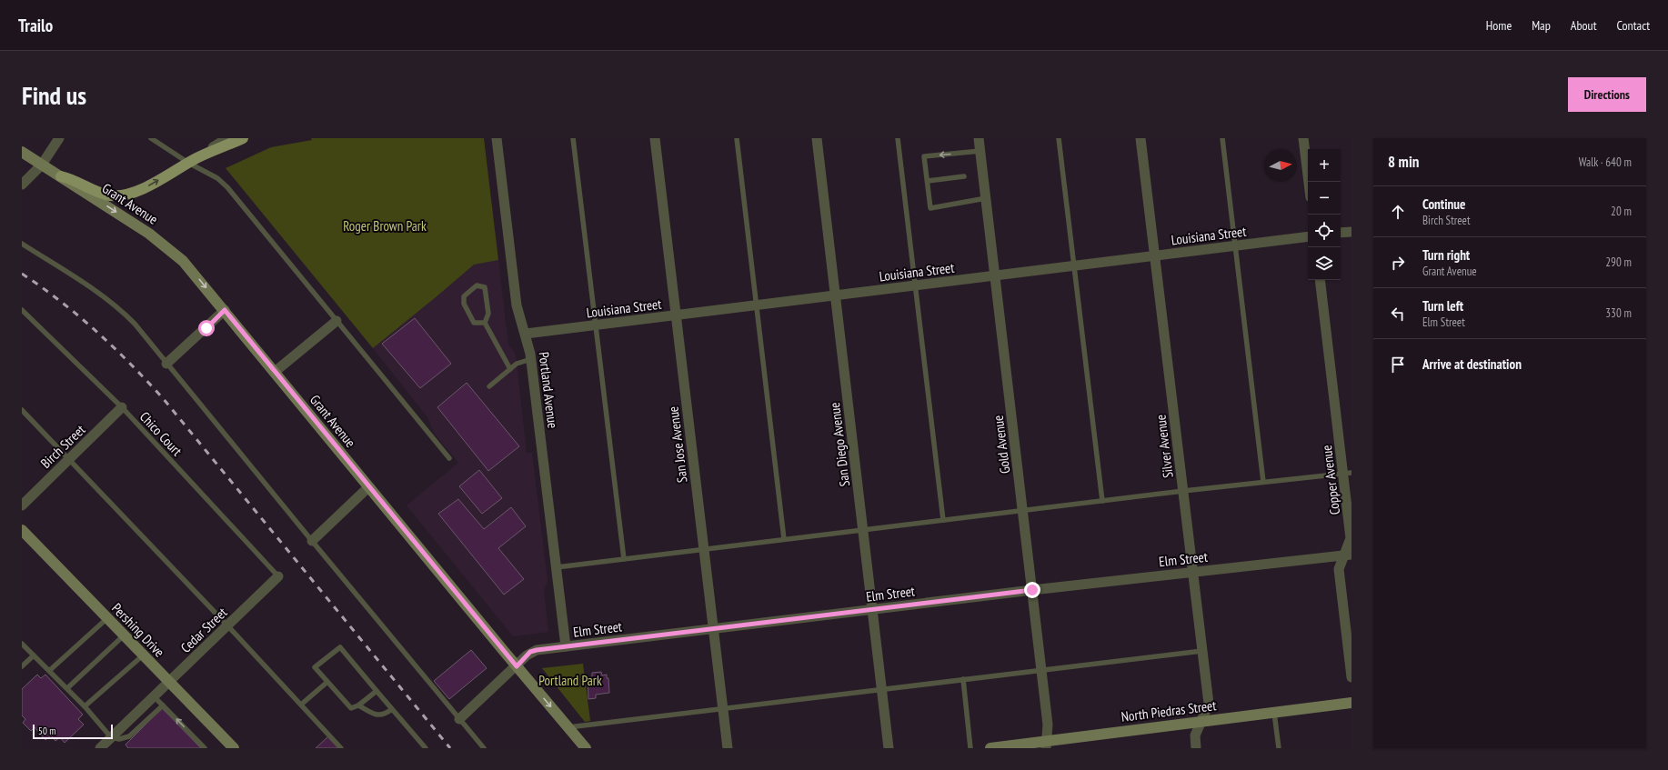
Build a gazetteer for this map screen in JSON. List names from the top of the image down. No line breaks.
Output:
{"streets":{"main road":["Grant Avenue","Pershing Drive","North Piedras Street"],"street":["Louisiana Street","Portland Avenue","San Jose Avenue","San Diego Avenue","Gold Avenue","Birch Street","Silver Avenue","Copper Avenue","Elm Street","Cedar Street"],"lane":["Chico Court"]},"crossings":[["Grant Avenue","Elm Street"],["Louisiana Street","Portland Avenue"],["Louisiana Street","San Jose Avenue"],["Louisiana Street","San Diego Avenue"],["Louisiana Street","Gold Avenue"],["Louisiana Street","Silver Avenue"],["Portland Avenue","Elm Street"],["Chico Court","Birch Street"],["Chico Court","Cedar Street"],["San Jose Avenue","Elm Street"],["San Diego Avenue","Elm Street"],["Gold Avenue","Elm Street"],["Gold Avenue","North Piedras Street"],["Silver Avenue","Elm Street"],["Silver Avenue","North Piedras Street"],["Copper Avenue","Elm Street"],["Pershing Drive","Cedar Street"]],"one_way":["Grant Avenue"],"parks":["Roger Brown Park","Portland Park"],"scale_bar":"50 m","north":"right","page":{"header":"Trailo","nav":["Home","Map","About","Contact"],"buttons":"Directions","title":"Find us","heading":["8 min","Walk · 640 m"],"map_buttons":["+","−"],"list":[["Continue","Birch Street","20 m"],["Turn right","Grant Avenue","290 m"],["Turn left","Elm Street","330 m"],"Arrive at destination"],"scale":"50 m"}}
